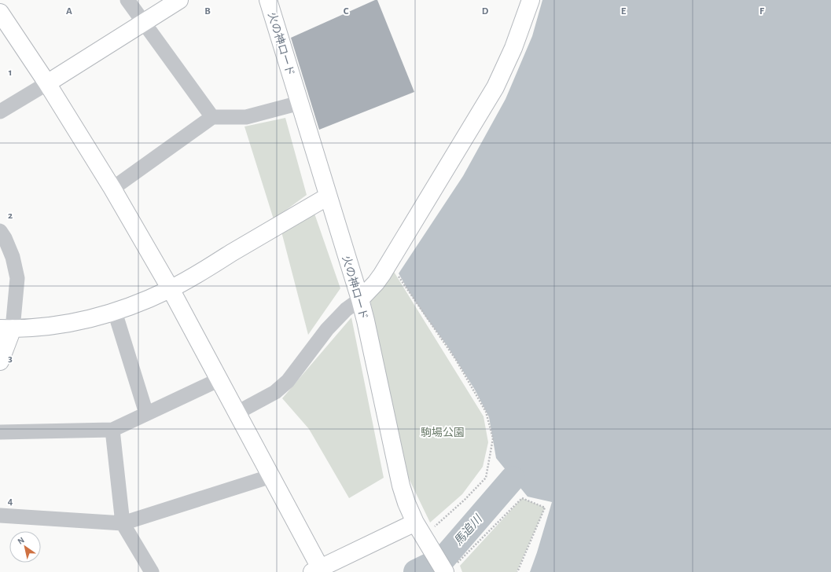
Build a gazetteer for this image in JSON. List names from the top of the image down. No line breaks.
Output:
{"streets":{"street":["火の神ロード"]},"water":["馬追川"],"parks":["駒場公園"],"north":"top left","grid":{"columns":["A","B","C","D","E","F"],"rows":["1","2","3","4"]}}
